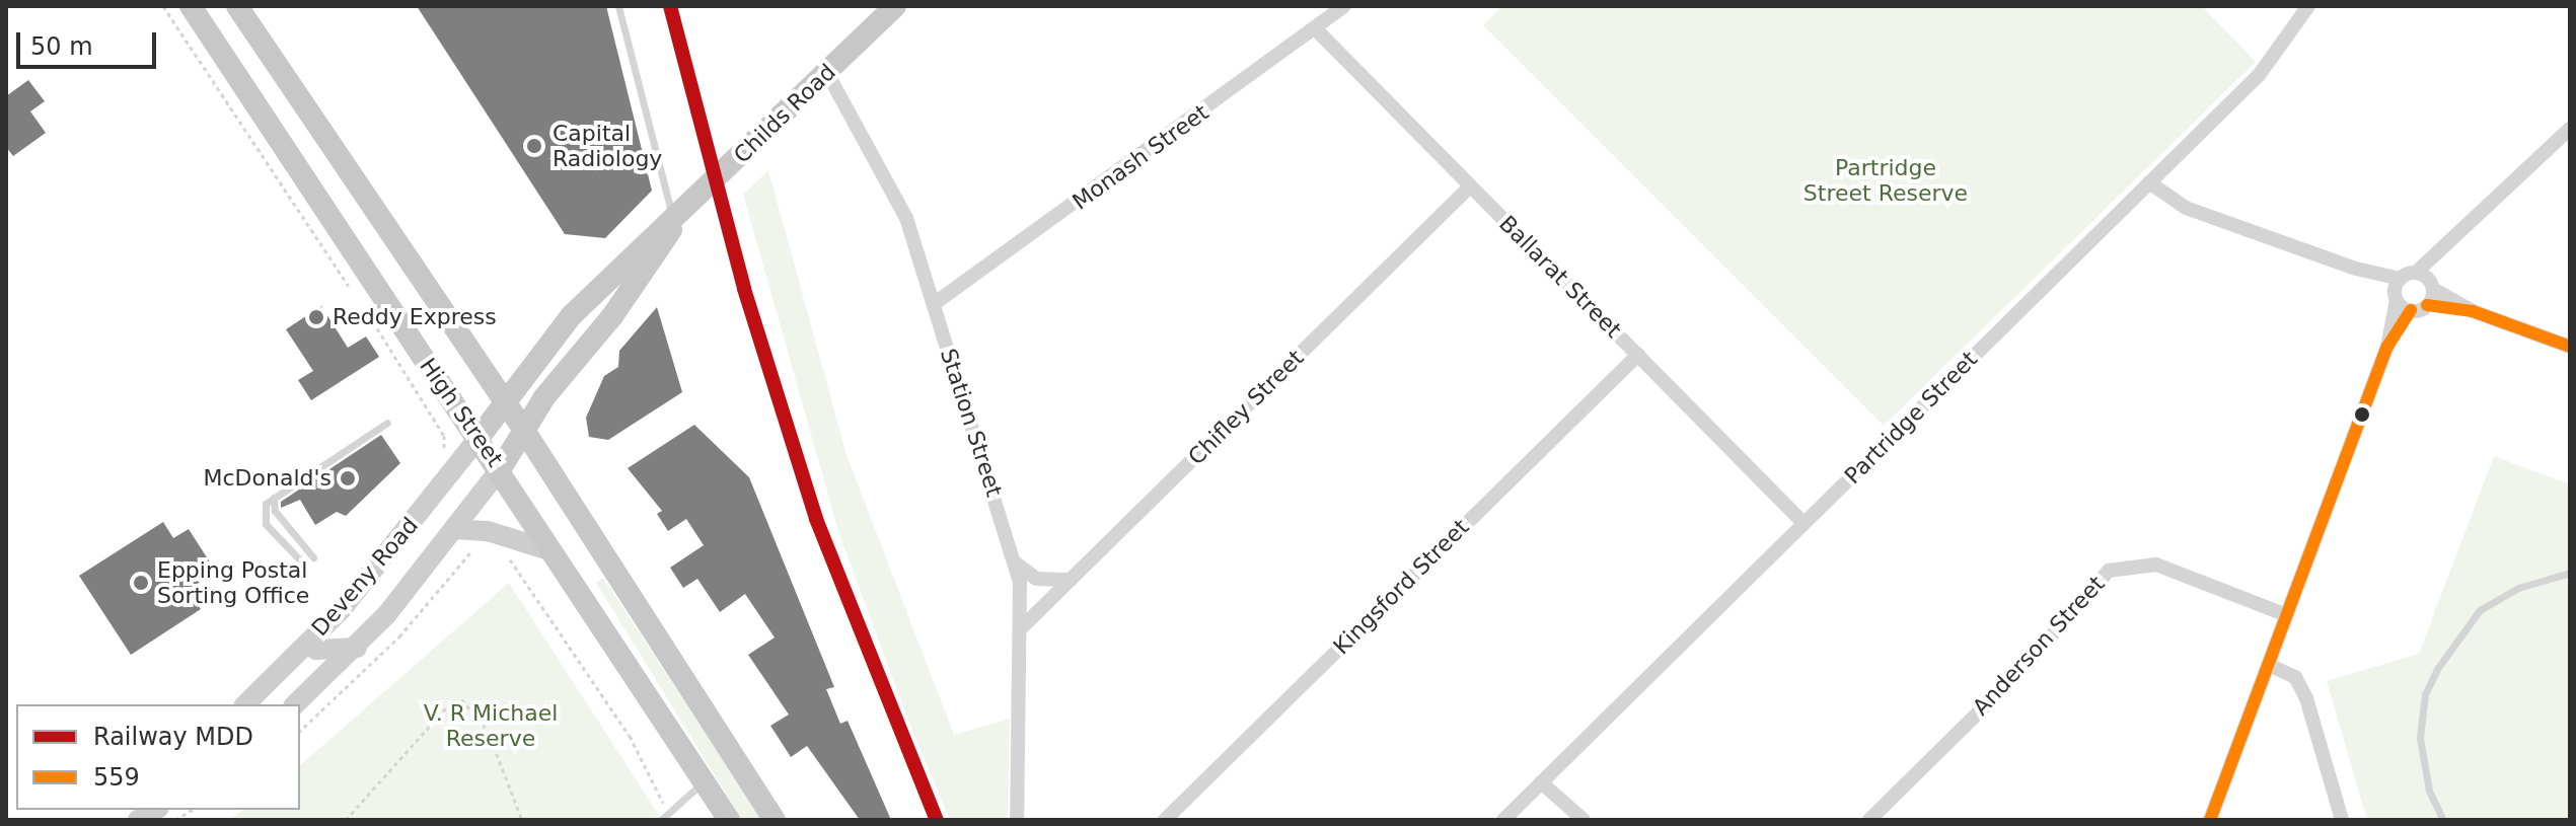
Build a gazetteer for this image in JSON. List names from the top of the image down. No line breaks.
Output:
{"streets":{"main road":["Childs Road","High Street"],"street":["Monash Street","Ballarat Street","Chifley Street","Partridge Street","Station Street","Deveny Road","Kingsford Street","Anderson Street"]},"crossings":[["Childs Road","High Street"],["Childs Road","Station Street"],["Childs Road","Deveny Road"],["Monash Street","Ballarat Street"],["Monash Street","Station Street"],["Ballarat Street","Chifley Street"],["Ballarat Street","Partridge Street"],["Ballarat Street","Kingsford Street"],["Chifley Street","Station Street"],["High Street","Deveny Road"]],"parks":["Partridge Street Reserve","V. R Michael Reserve"],"places":["Capital Radiology","Reddy Express","McDonald's","Epping Postal Sorting Office"],"lines":["rail line MDD","transit line 559"],"legend":["Railway MDD","559"],"scale_bar":"50 m"}
